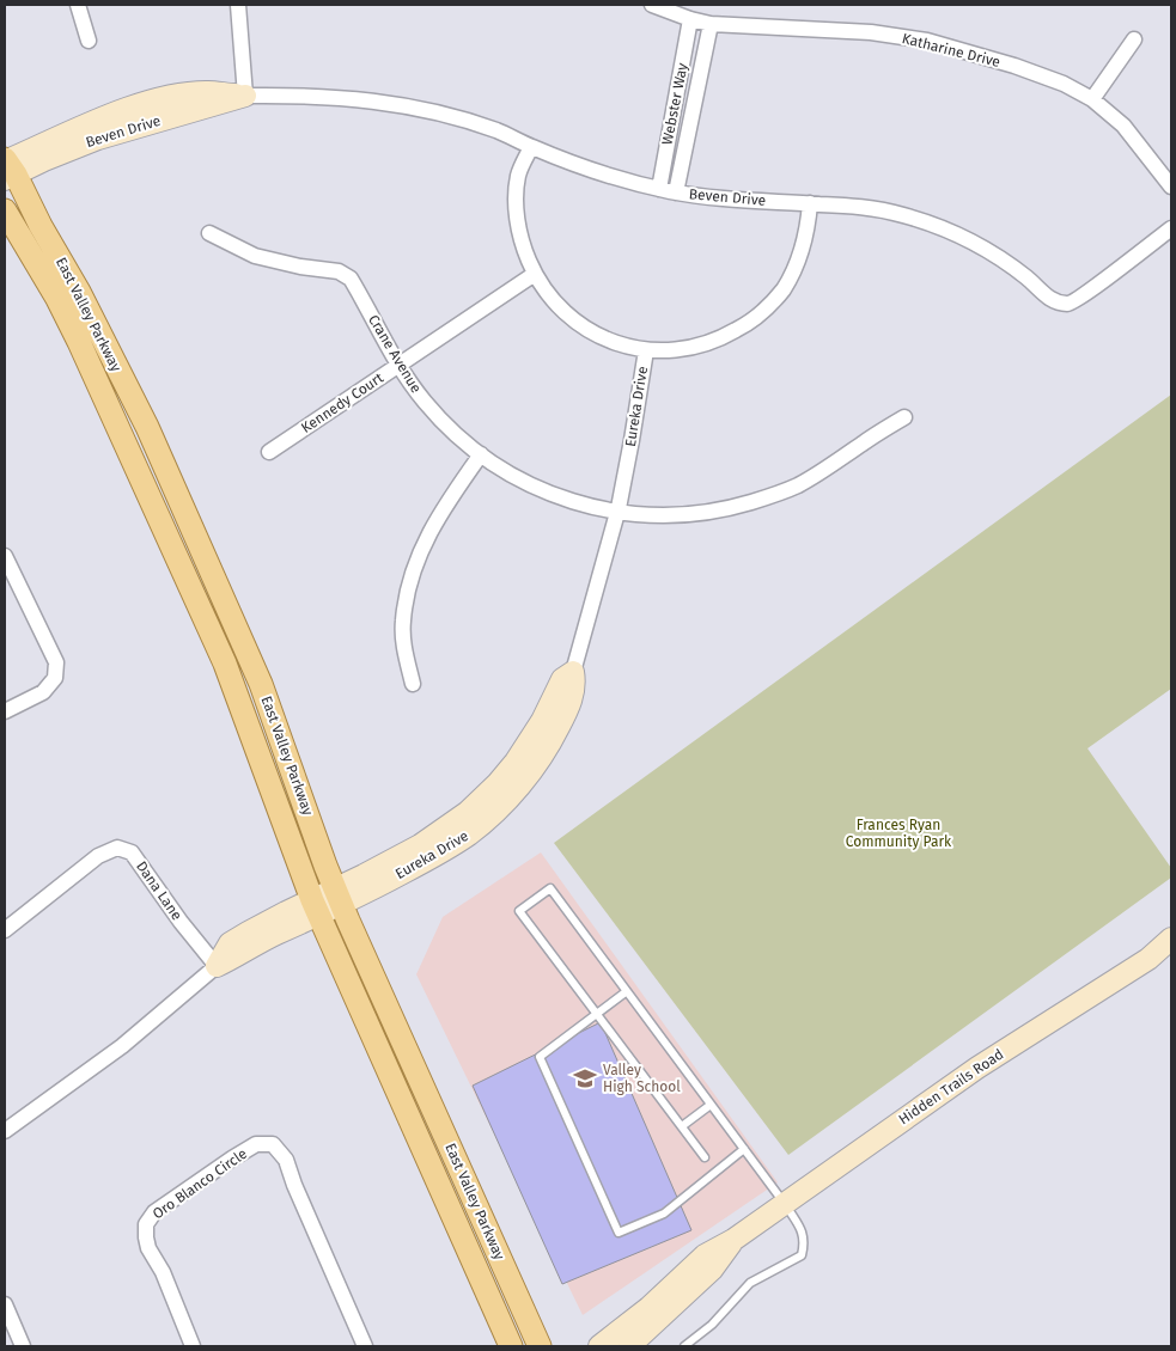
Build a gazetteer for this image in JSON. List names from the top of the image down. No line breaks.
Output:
{"streets":{"main road":["East Valley Parkway"],"street":["Katharine Drive","Webster Way","Beven Drive","Crane Avenue","Kennedy Court","Eureka Drive","Dana Lane","Hidden Trails Road","Oro Blanco Circle"]},"crossings":[["Katharine Drive","Webster Way"],["Webster Way","Beven Drive"],["Beven Drive","East Valley Parkway"],["East Valley Parkway","Eureka Drive"],["Crane Avenue","Kennedy Court"],["Crane Avenue","Eureka Drive"],["Eureka Drive","Dana Lane"]],"parks":["Frances Ryan Community Park"],"places":{"school or university":["Valley High School"]}}
